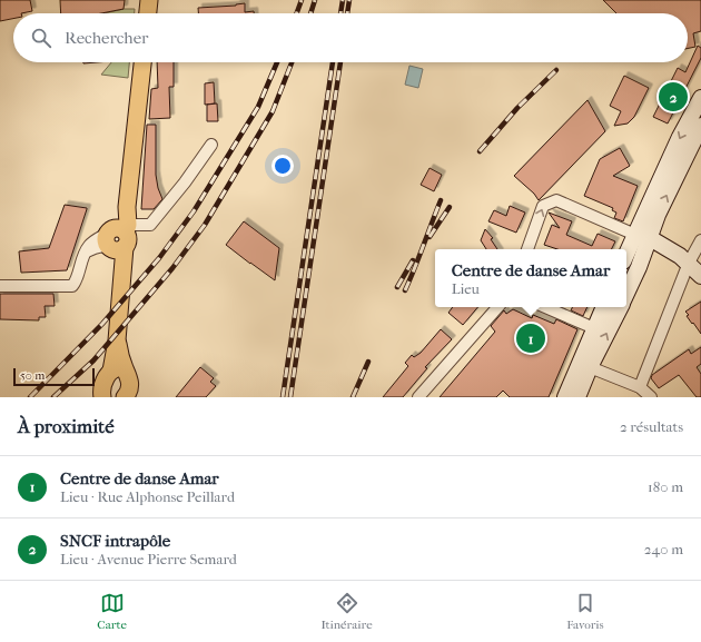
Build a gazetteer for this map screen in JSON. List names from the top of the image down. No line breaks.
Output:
{"scale_bar":"50 m","page":{"search":"Rechercher","pins":["2","1"],"popup":["Centre de danse Amar","Lieu"],"scale":"50 m","heading":["À proximité","2 résultats"],"list":[{"mark":"1","name":"Centre de danse Amar","note":"Lieu · Rue Alphonse Peillard","value":"180 m"},{"mark":"2","name":"SNCF intrapôle","note":"Lieu · Avenue Pierre Semard","value":"240 m"}],"nav":["Carte","Itinéraire","Favoris"]}}
